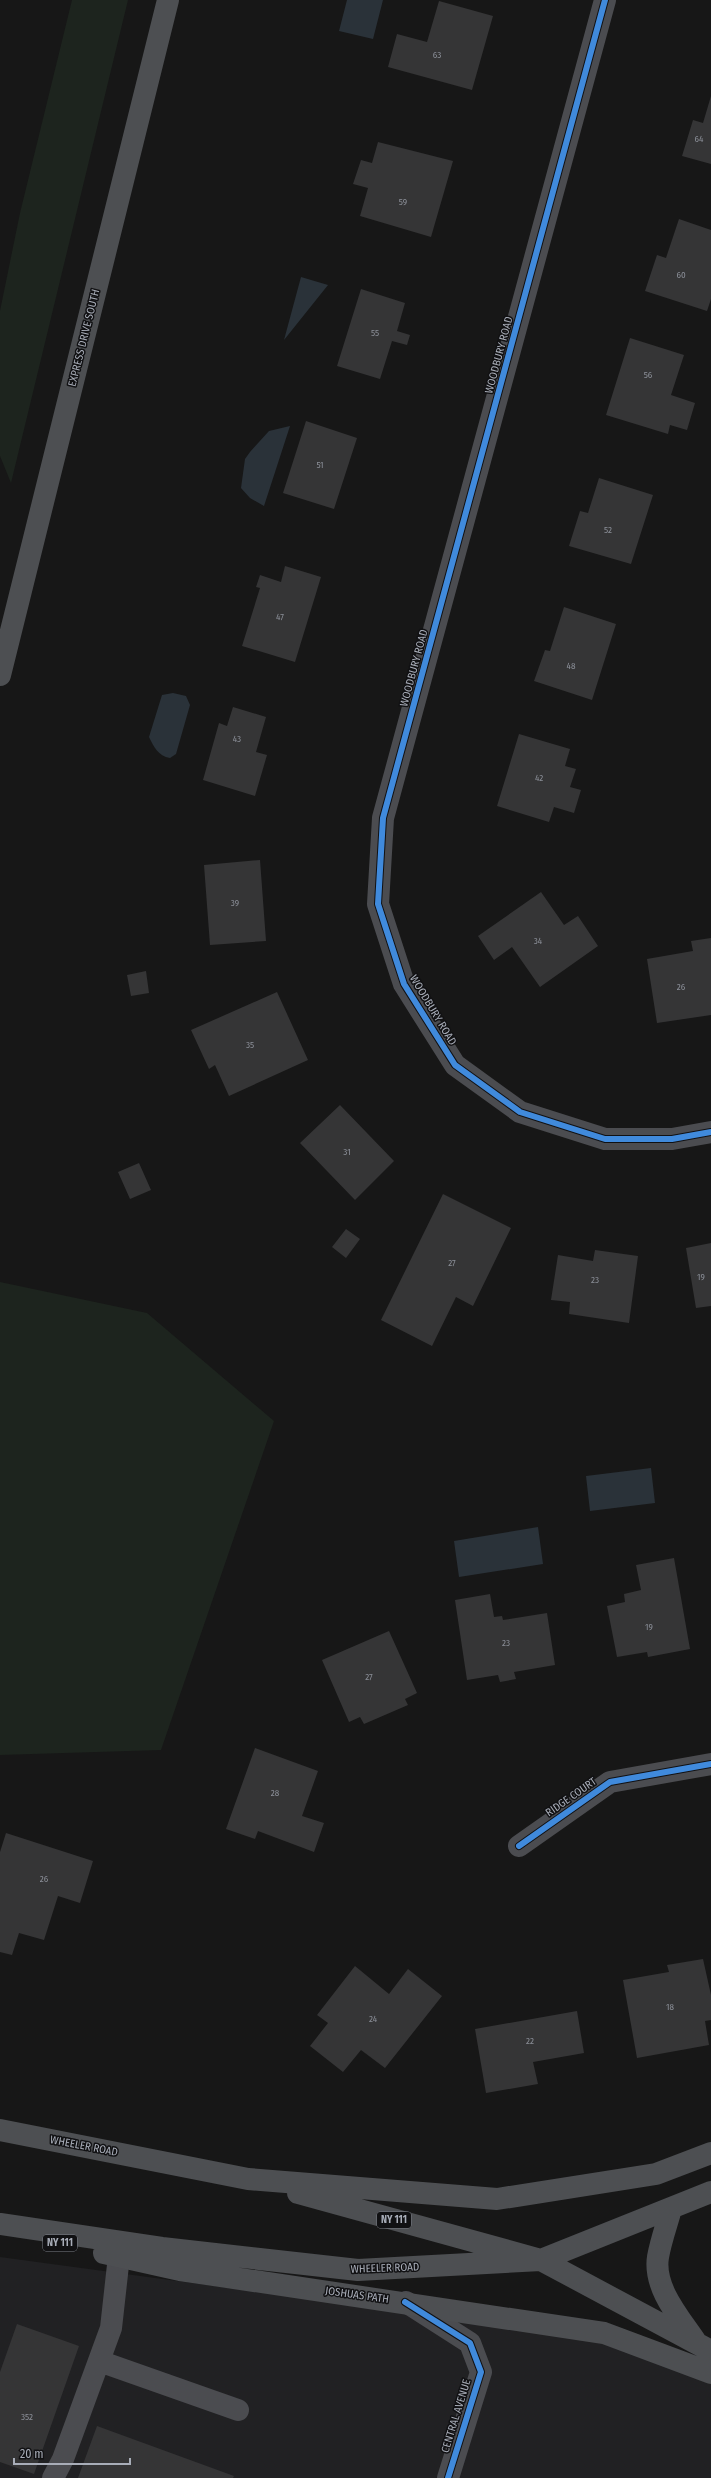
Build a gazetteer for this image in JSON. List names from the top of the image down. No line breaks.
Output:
{"streets":{"main road":["EXPRESS DRIVE SOUTH","WHEELER ROAD","NY 111","JOSHUAS PATH"],"street":["WOODBURY ROAD","RIDGE COURT","CENTRAL AVENUE"]},"crossings":[["WHEELER ROAD","NY 111"],["JOSHUAS PATH","CENTRAL AVENUE"]],"house_numbers":["63","64","59","60","55","56","51","52","47","48","43","42","39","34","26","35","31","27","19","23","19","23","27","28","26","18","24","22","352"],"scale_bar":"20 m"}
